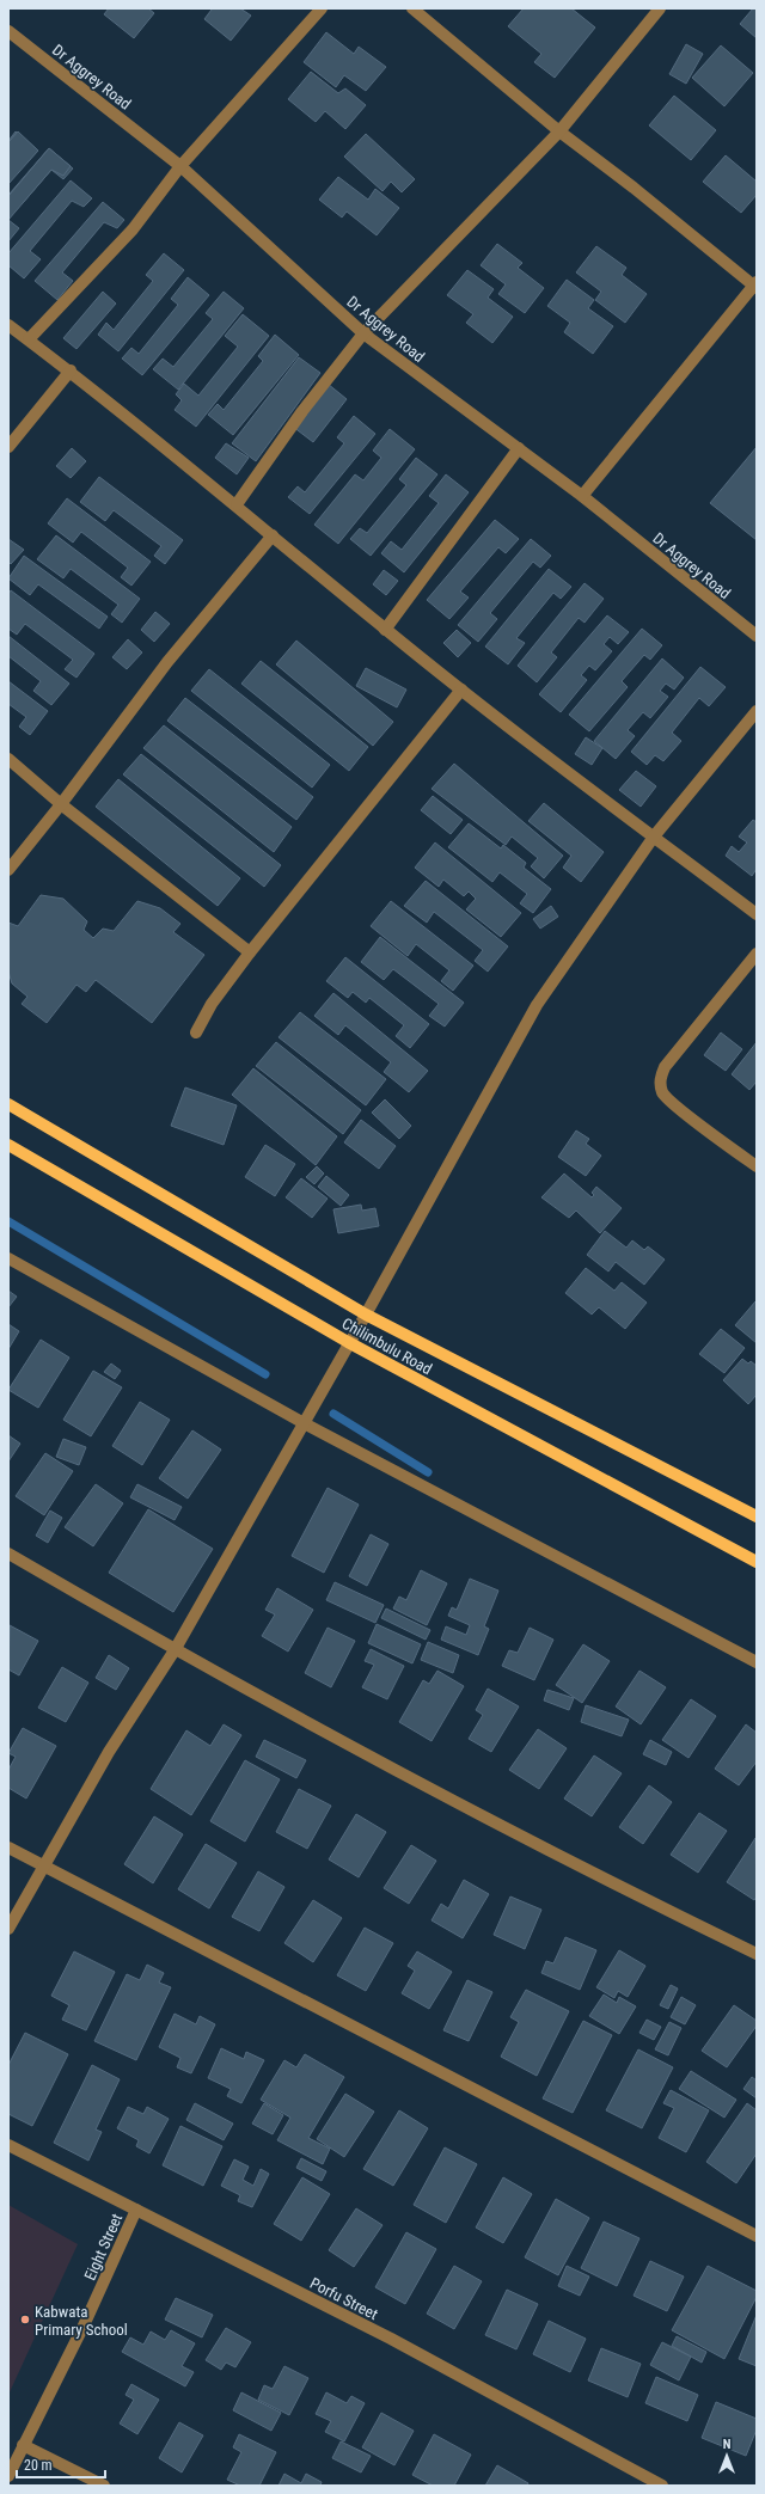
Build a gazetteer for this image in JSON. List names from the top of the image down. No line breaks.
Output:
{"streets":{"main road":["Chilimbulu Road"],"street":["Dr Aggrey Road","Eight Street","Porfu Street"]},"crossings":[["Eight Street","Porfu Street"]],"places":["Kabwata Primary School"],"scale_bar":"20 m","north":"top"}
